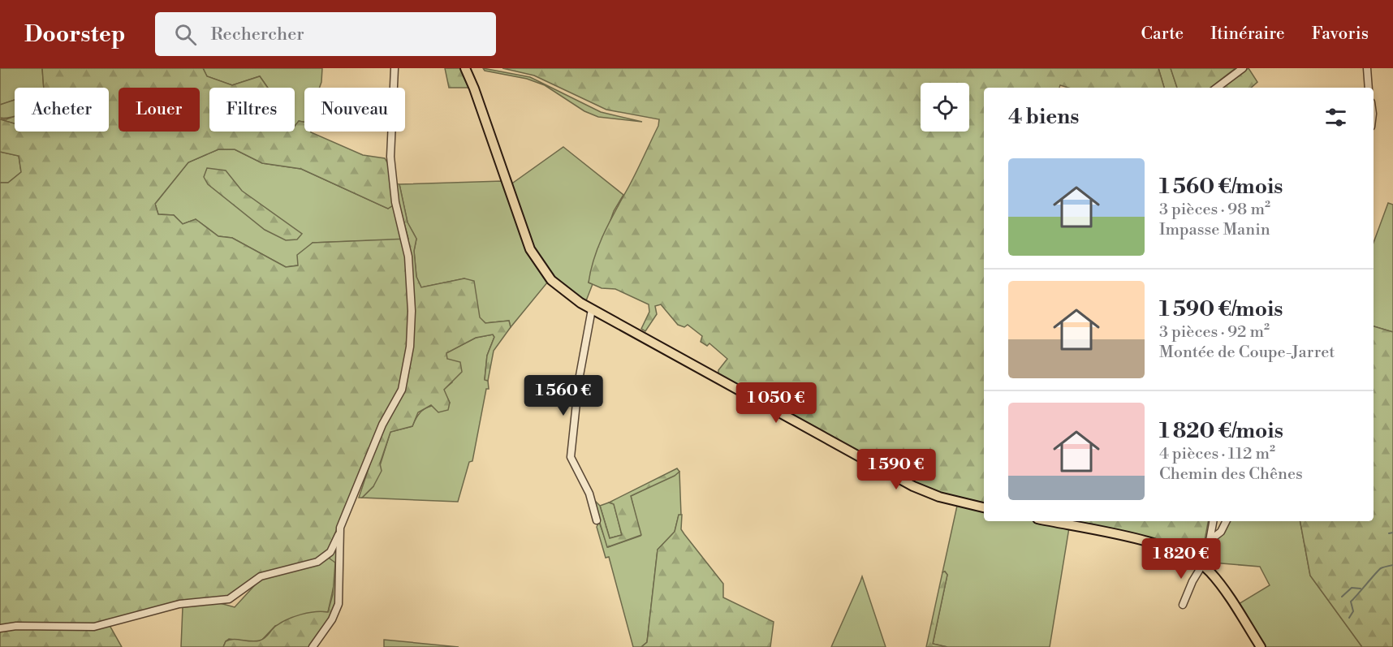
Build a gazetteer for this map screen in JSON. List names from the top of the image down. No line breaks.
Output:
{"page":{"header":"Doorstep","search":"Rechercher","nav":["Carte","Itinéraire","Favoris"],"chip":["Acheter","Louer","Filtres","Nouveau"],"heading":"4 biens","list":[{"name":"1 560 €/mois","note":"3 pièces · 98 m² · Impasse Manin"},{"name":"1 590 €/mois","note":"3 pièces · 92 m² · Montée de Coupe-Jarret"},{"name":"1 820 €/mois","note":"4 pièces · 112 m² · Chemin des Chênes"}],"price":["1 560 €","1 050 €","1 590 €","1 820 €"]}}
